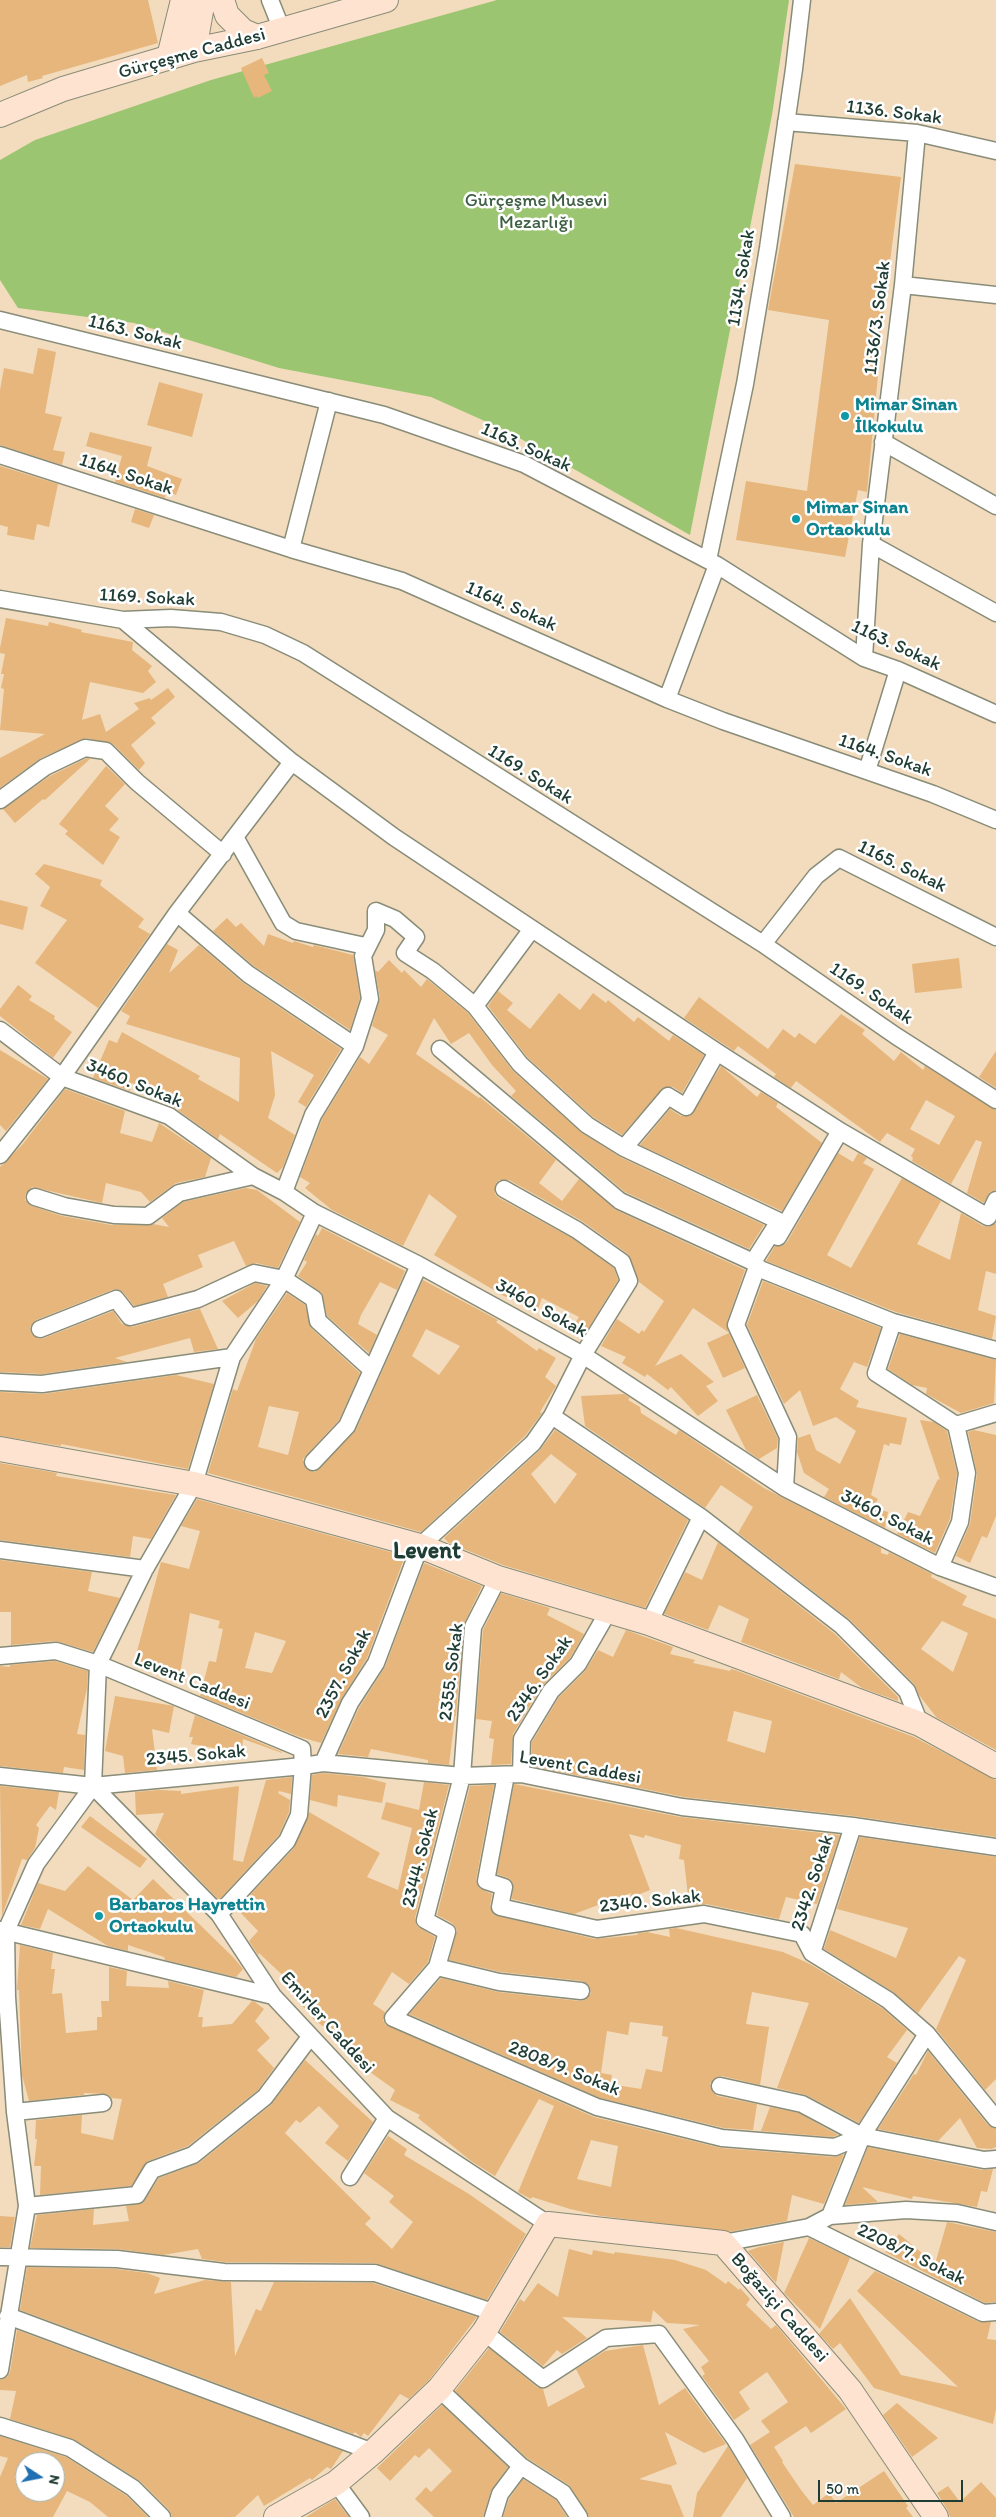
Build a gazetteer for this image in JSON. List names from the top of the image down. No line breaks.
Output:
{"streets":{"street":["Gürçeşme Caddesi","1136. Sokak","1134. Sokak","1136/3. Sokak","1163. Sokak","1164. Sokak","1169. Sokak","1165. Sokak","3460. Sokak","2355. Sokak","2357. Sokak","2346. Sokak","Levent Caddesi","2345. Sokak","2344. Sokak","2342. Sokak","2340. Sokak","Emirler Caddesi","2808/9. Sokak","2208/7. Sokak","Boğaziçi Caddesi"]},"crossings":[["1136. Sokak","1134. Sokak"],["1136. Sokak","1136/3. Sokak"],["1134. Sokak","1163. Sokak"],["1134. Sokak","1164. Sokak"],["1136/3. Sokak","1163. Sokak"],["1169. Sokak","1165. Sokak"],["2355. Sokak","Levent Caddesi"],["2355. Sokak","2344. Sokak"],["2357. Sokak","Levent Caddesi"],["2346. Sokak","Levent Caddesi"],["2346. Sokak","2340. Sokak"],["Levent Caddesi","2345. Sokak"],["Levent Caddesi","2344. Sokak"],["Levent Caddesi","2342. Sokak"],["2345. Sokak","Emirler Caddesi"],["2344. Sokak","2808/9. Sokak"],["2342. Sokak","2340. Sokak"],["Emirler Caddesi","Boğaziçi Caddesi"]],"districts":["Levent"],"parks":["Gürçeşme Musevi Mezarlığı"],"places":["Mimar Sinan İlkokulu","Mimar Sinan Ortaokulu","Barbaros Hayrettin Ortaokulu"],"scale_bar":"50 m","north":"right"}
